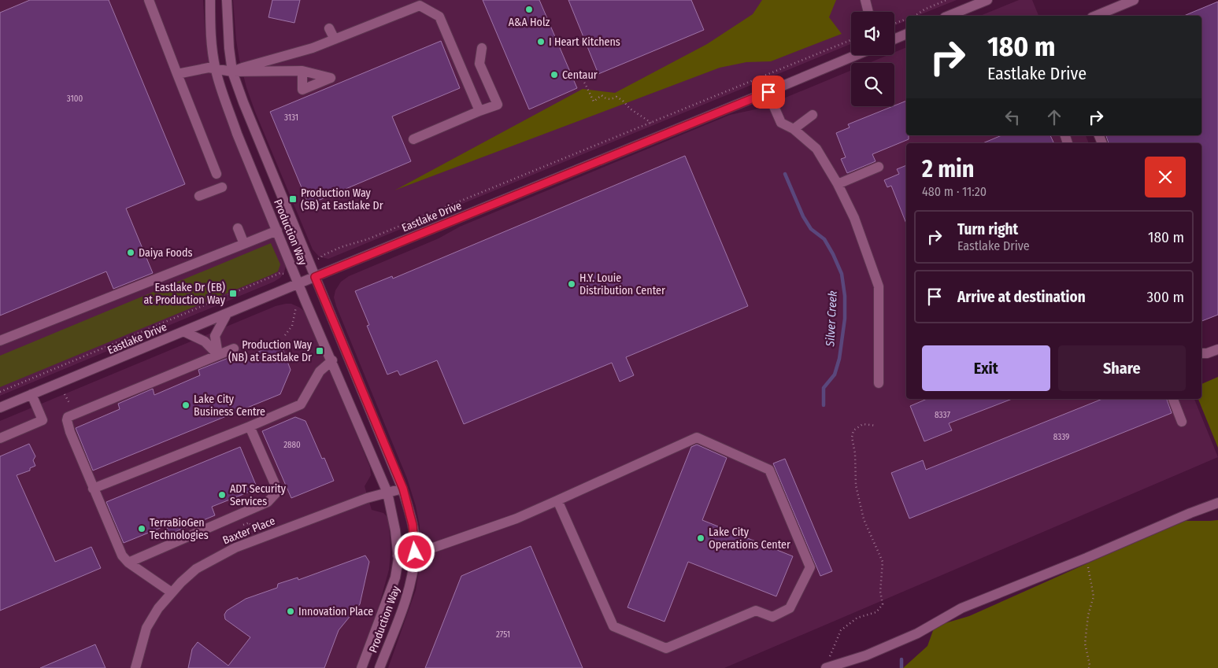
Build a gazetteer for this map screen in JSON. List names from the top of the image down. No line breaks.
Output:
{"streets":{"street":["Eastlake Drive","Production Way","Baxter Place"]},"crossings":[["Eastlake Drive","Production Way"],["Production Way","Baxter Place"]],"water":["Silver Creek"],"places":{"other":["A&A Holz","I Heart Kitchens","Centaur","Daiya Foods","H.Y. Louie Distribution Center","Lake City Business Centre","ADT Security Services","TerraBioGen Technologies","Lake City Operations Center","Innovation Place"],"transit":["Production Way (SB) at Eastlake Dr","Eastlake Dr (EB) at Production Way","Production Way (NB) at Eastlake Dr"]},"house_numbers":["3100","3131","8337","8339","2880","2751"],"page":{"turn":["180 m","Eastlake Drive"],"heading":["2 min","480 m · 11:20"],"list":[{"name":"Turn right","note":"Eastlake Drive","value":"180 m"},{"name":"Arrive at destination","value":"300 m"}],"buttons":["Exit","Share"]}}
